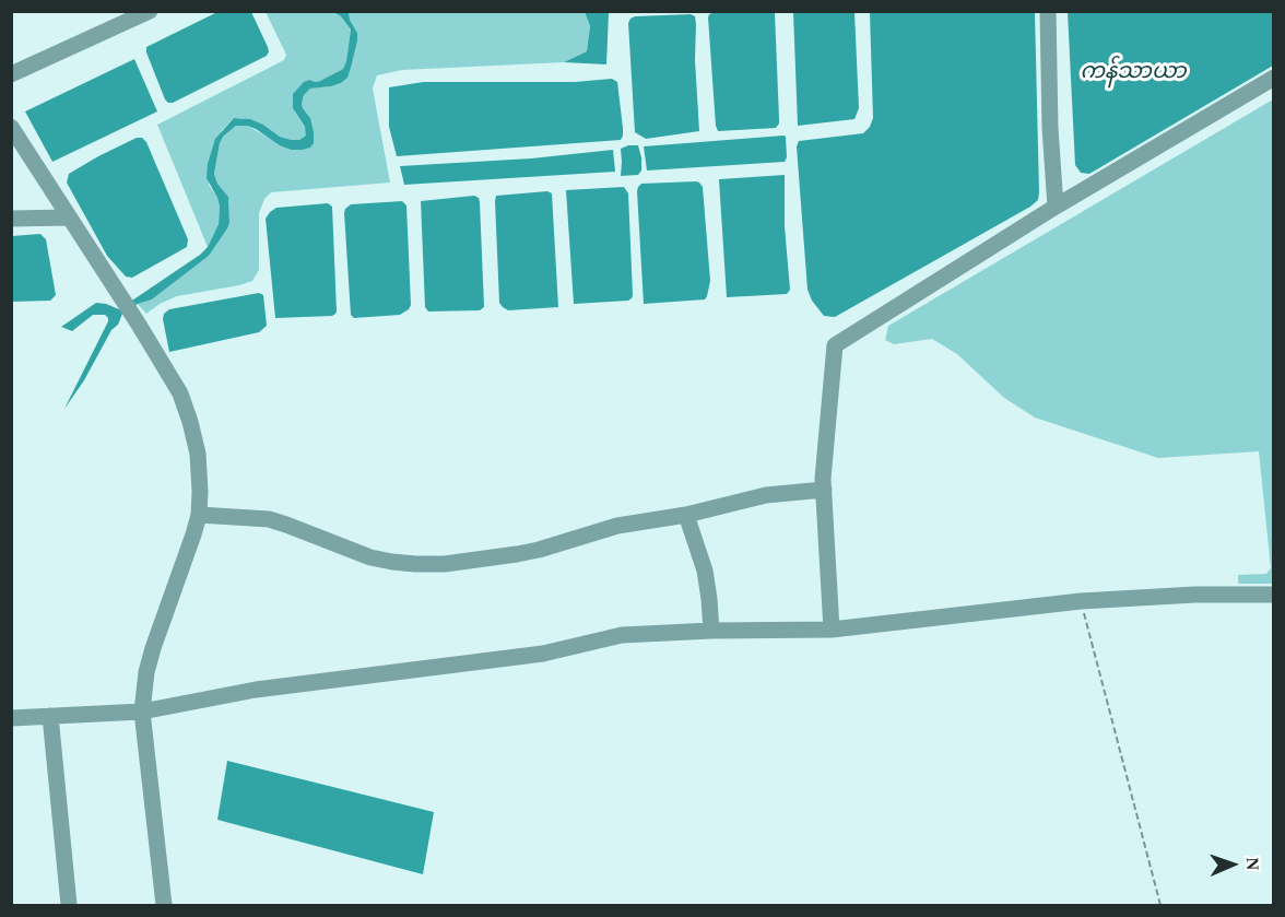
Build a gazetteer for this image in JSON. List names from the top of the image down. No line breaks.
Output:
{"water":["ကန်သာယာ"],"north":"right"}
